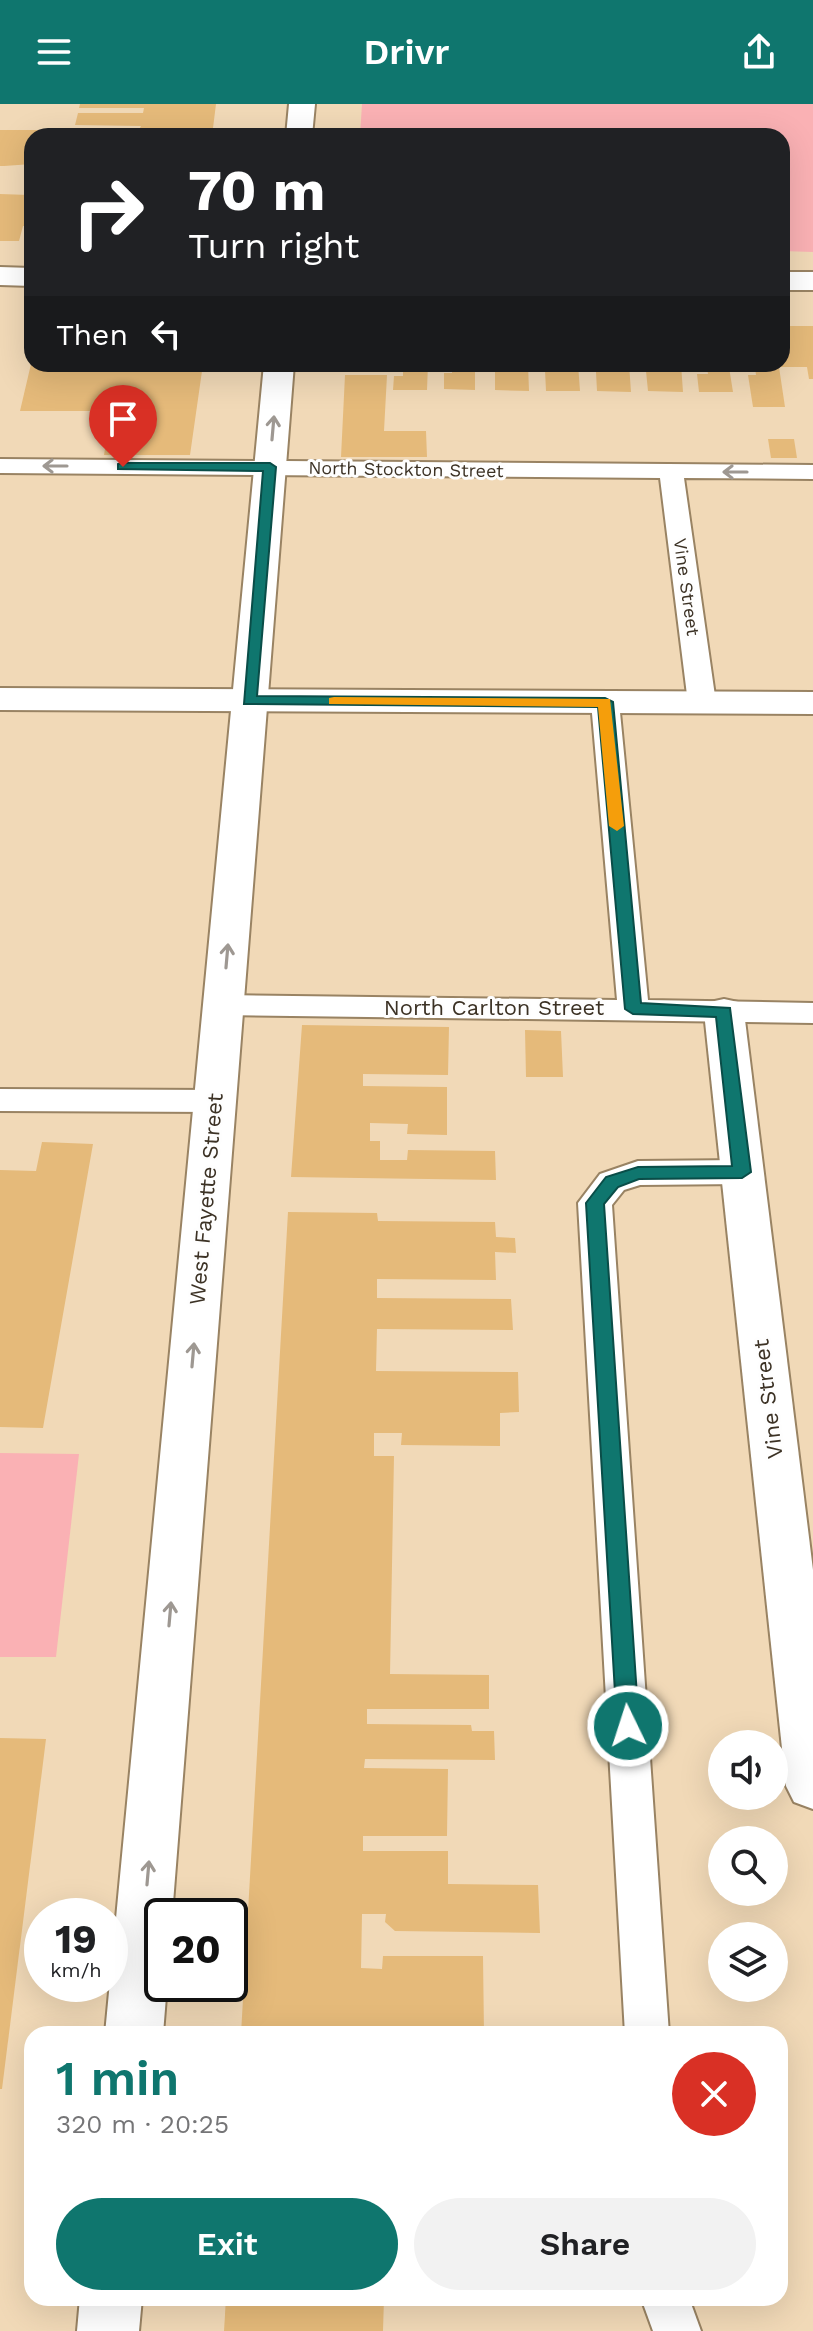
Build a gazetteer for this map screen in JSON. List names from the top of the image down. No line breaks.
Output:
{"streets":{"street":["Vine Street","West Fayette Street"],"lane":["North Stockton Street","North Carlton Street"]},"crossings":[["North Stockton Street","Vine Street"],["North Stockton Street","West Fayette Street"],["Vine Street","North Carlton Street"],["North Carlton Street","West Fayette Street"]],"one_way":["North Stockton Street","West Fayette Street"],"page":{"header":"Drivr","turn":["70 m","Turn right"],"then":"Then","speed":"19 km/h","limit":"20","heading":["1 min","320 m · 20:25"],"buttons":["Exit","Share"]}}
